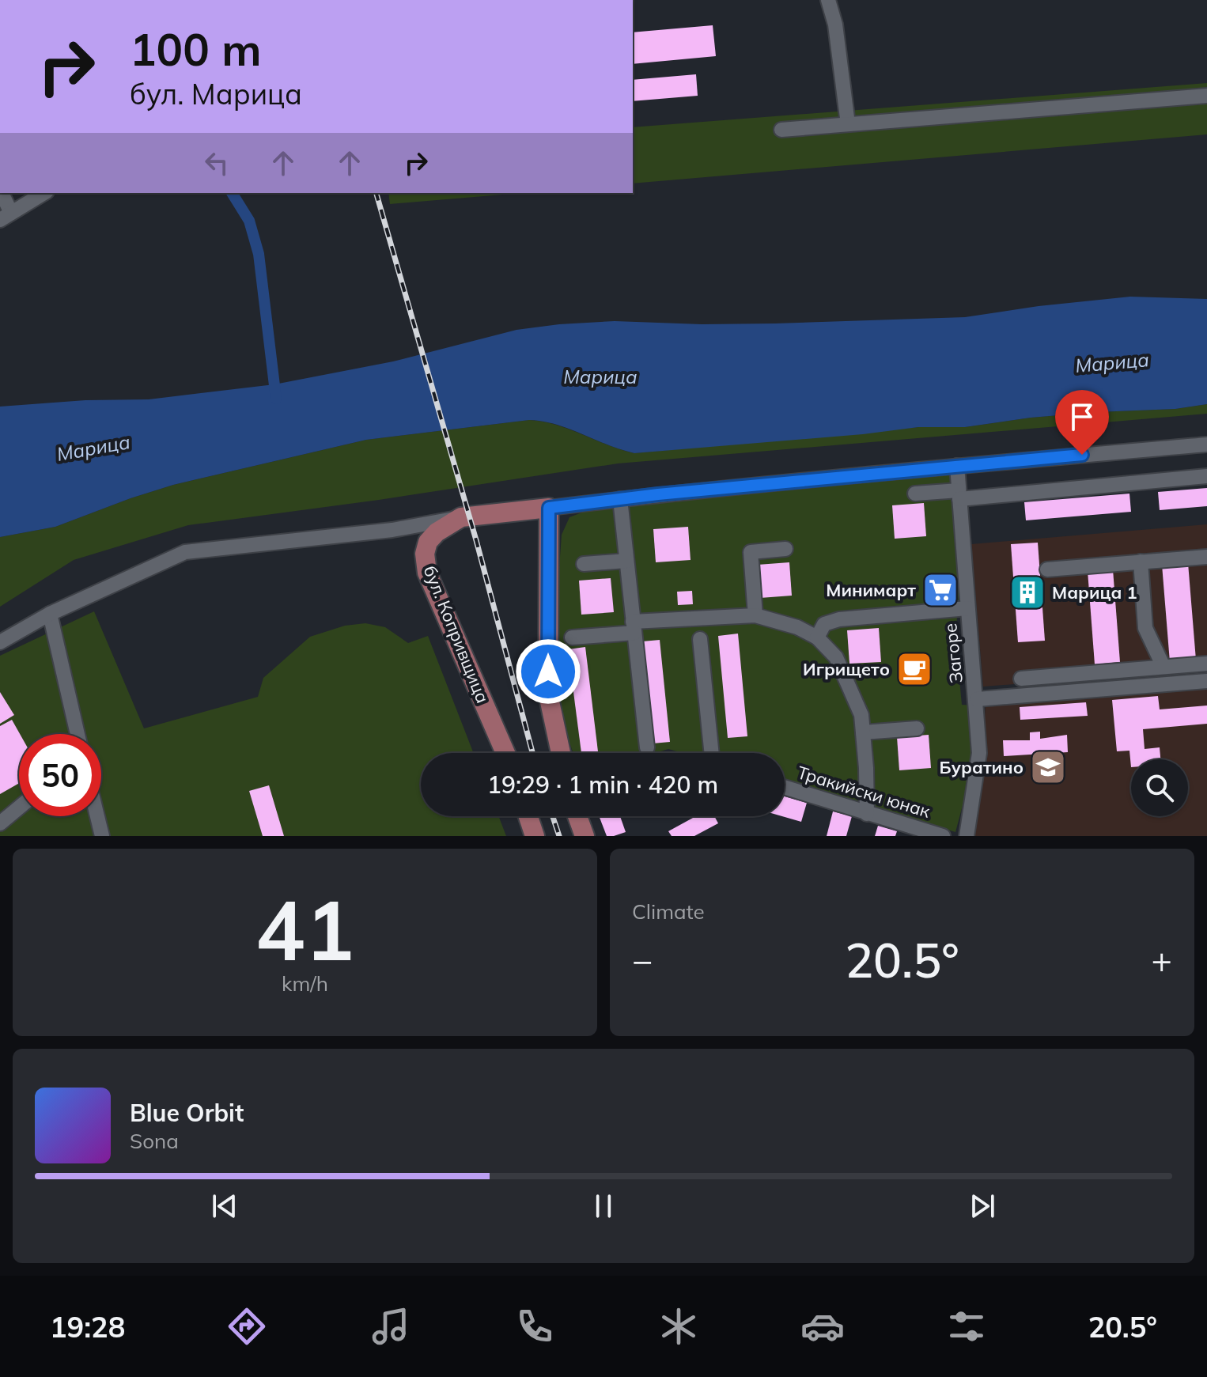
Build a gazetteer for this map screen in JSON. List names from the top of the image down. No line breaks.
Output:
{"streets":{"main road":["бул. Копривщица"],"street":["Загоре","Тракийски юнак"]},"water":["Марица"],"places":{"supermarket":["Минимарт"],"building":["Марица 1"],"cafe":["Игрището"],"school or university":["Буратино"]},"page":{"turn":["100 m","бул. Марица"],"limit":"50","trip":"19:29 · 1 min · 420 m","tile":[["41","km/h"],"Climate"],"heat":["−","20.5°","+"],"song":["Blue Orbit","Sona"],"tabs":["19:28","20.5°"]}}
